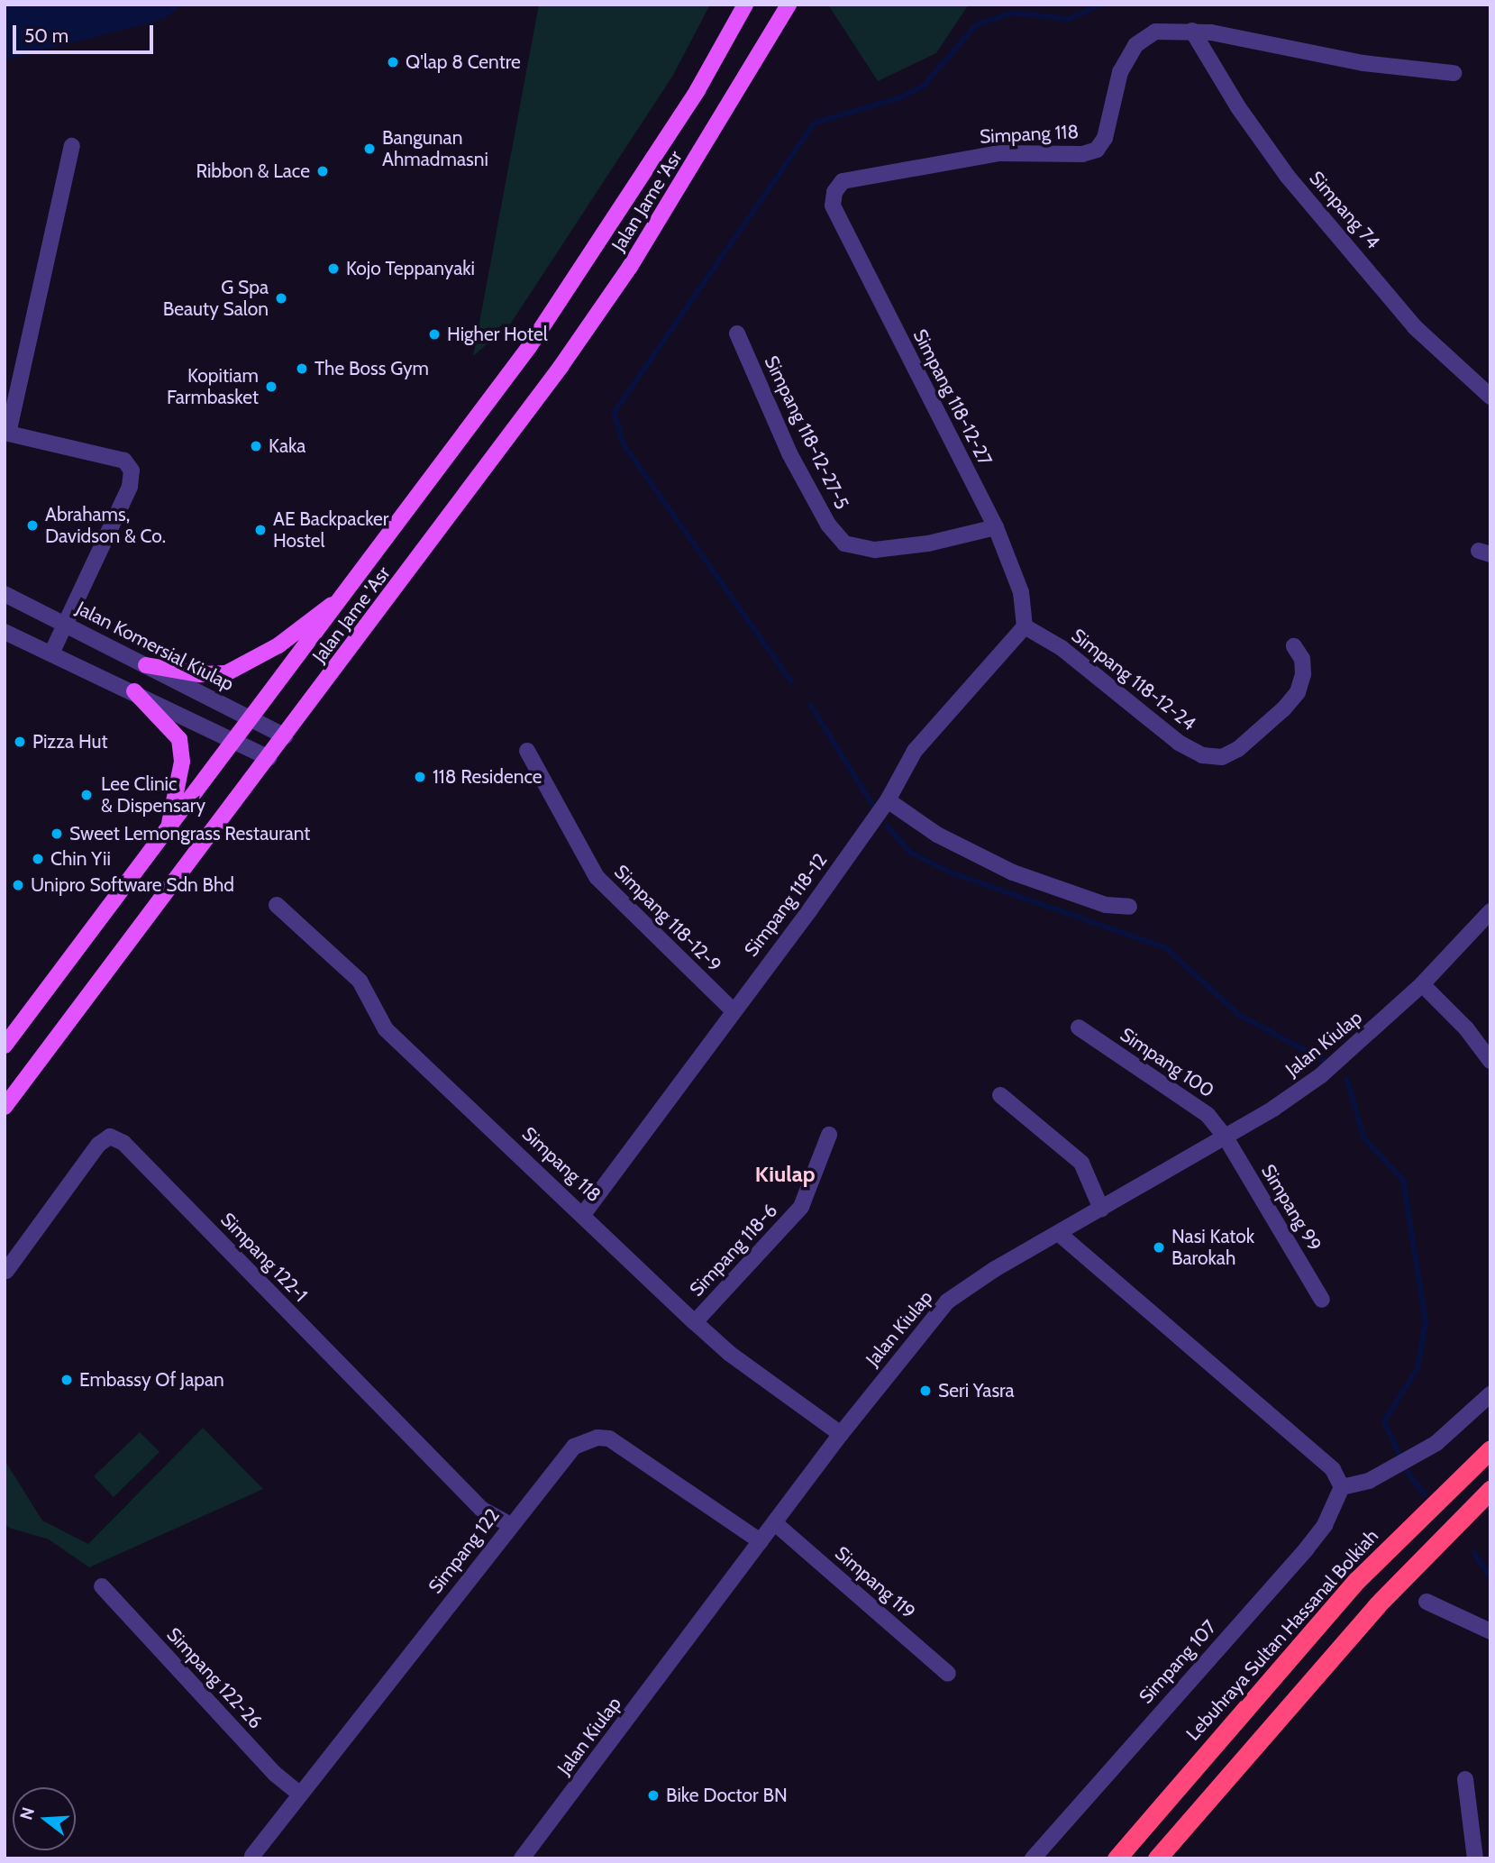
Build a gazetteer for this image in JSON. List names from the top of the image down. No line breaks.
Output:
{"streets":{"highway":["Lebuhraya Sultan Hassanal Bolkiah"],"main road":["Jalan Jame 'Asr"],"street":["Simpang 118","Simpang 74","Simpang 118-12-27","Simpang 118-12-27-5","Jalan Komersial Kiulap","Simpang 118-12-24","Simpang 118-12","Simpang 118-12-9","Jalan Kiulap","Simpang 100","Simpang 99","Simpang 118-6","Simpang 122-1","Simpang 122","Simpang 119","Simpang 107","Simpang 122-26"]},"crossings":[["Simpang 118","Simpang 74"],["Simpang 118","Simpang 118-12-27"],["Simpang 118","Simpang 118-12"],["Simpang 118","Jalan Kiulap"],["Simpang 118","Simpang 118-6"],["Jalan Jame 'Asr","Jalan Komersial Kiulap"],["Simpang 118-12-27","Simpang 118-12-27-5"],["Simpang 118-12-27","Simpang 118-12-24"],["Simpang 118-12-27","Simpang 118-12"],["Simpang 118-12-24","Simpang 118-12"],["Simpang 118-12","Simpang 118-12-9"],["Jalan Kiulap","Simpang 100"],["Jalan Kiulap","Simpang 99"],["Jalan Kiulap","Simpang 122"],["Jalan Kiulap","Simpang 119"],["Simpang 100","Simpang 99"],["Simpang 122-1","Simpang 122"],["Simpang 122","Simpang 122-26"]],"districts":["Kiulap"],"places":["Q'lap 8 Centre","Bangunan Ahmadmasni","Ribbon & Lace","Kojo Teppanyaki","G Spa Beauty Salon","Higher Hotel","The Boss Gym","Kopitiam Farmbasket","Kaka","Abrahams, Davidson & Co.","AE Backpacker Hostel","Pizza Hut","118 Residence","Lee Clinic & Dispensary","Sweet Lemongrass Restaurant","Chin Yii","Unipro Software Sdn Bhd","Nasi Katok Barokah","Embassy Of Japan","Seri Yasra","Bike Doctor BN"],"scale_bar":"50 m","north":"left"}
